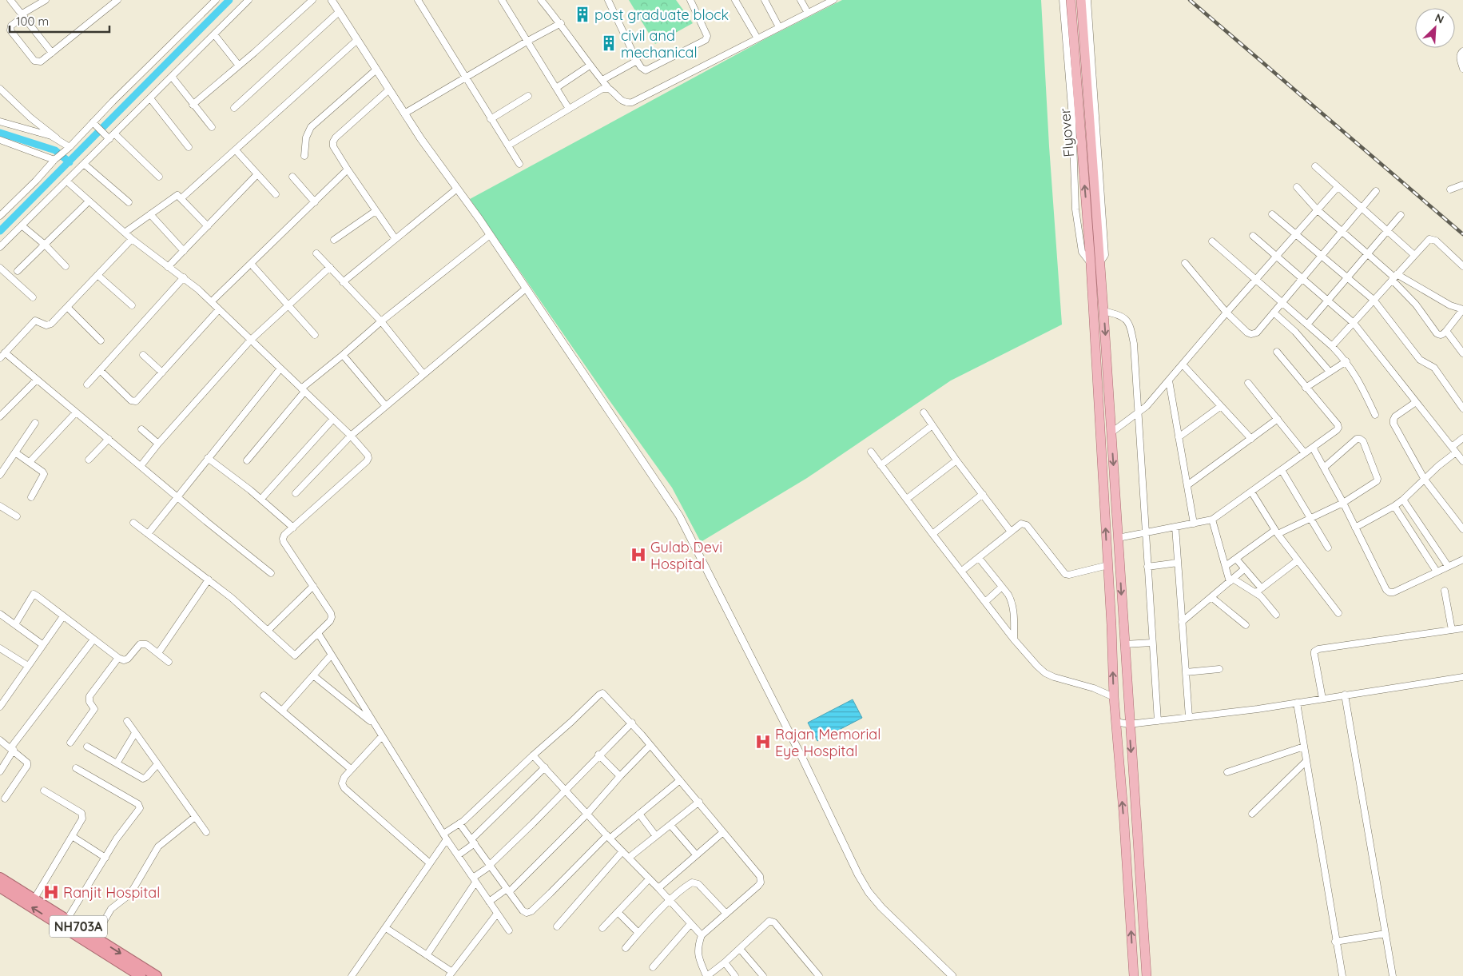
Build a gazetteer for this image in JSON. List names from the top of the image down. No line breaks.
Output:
{"streets":{"highway":["NH703A"],"main road":["Flyover"]},"places":{"building":["post graduate block","civil and mechanical"],"hospital":["Gulab Devi Hospital","Rajan Memorial Eye Hospital","Ranjit Hospital"]},"scale_bar":"100 m","north":"top right"}
